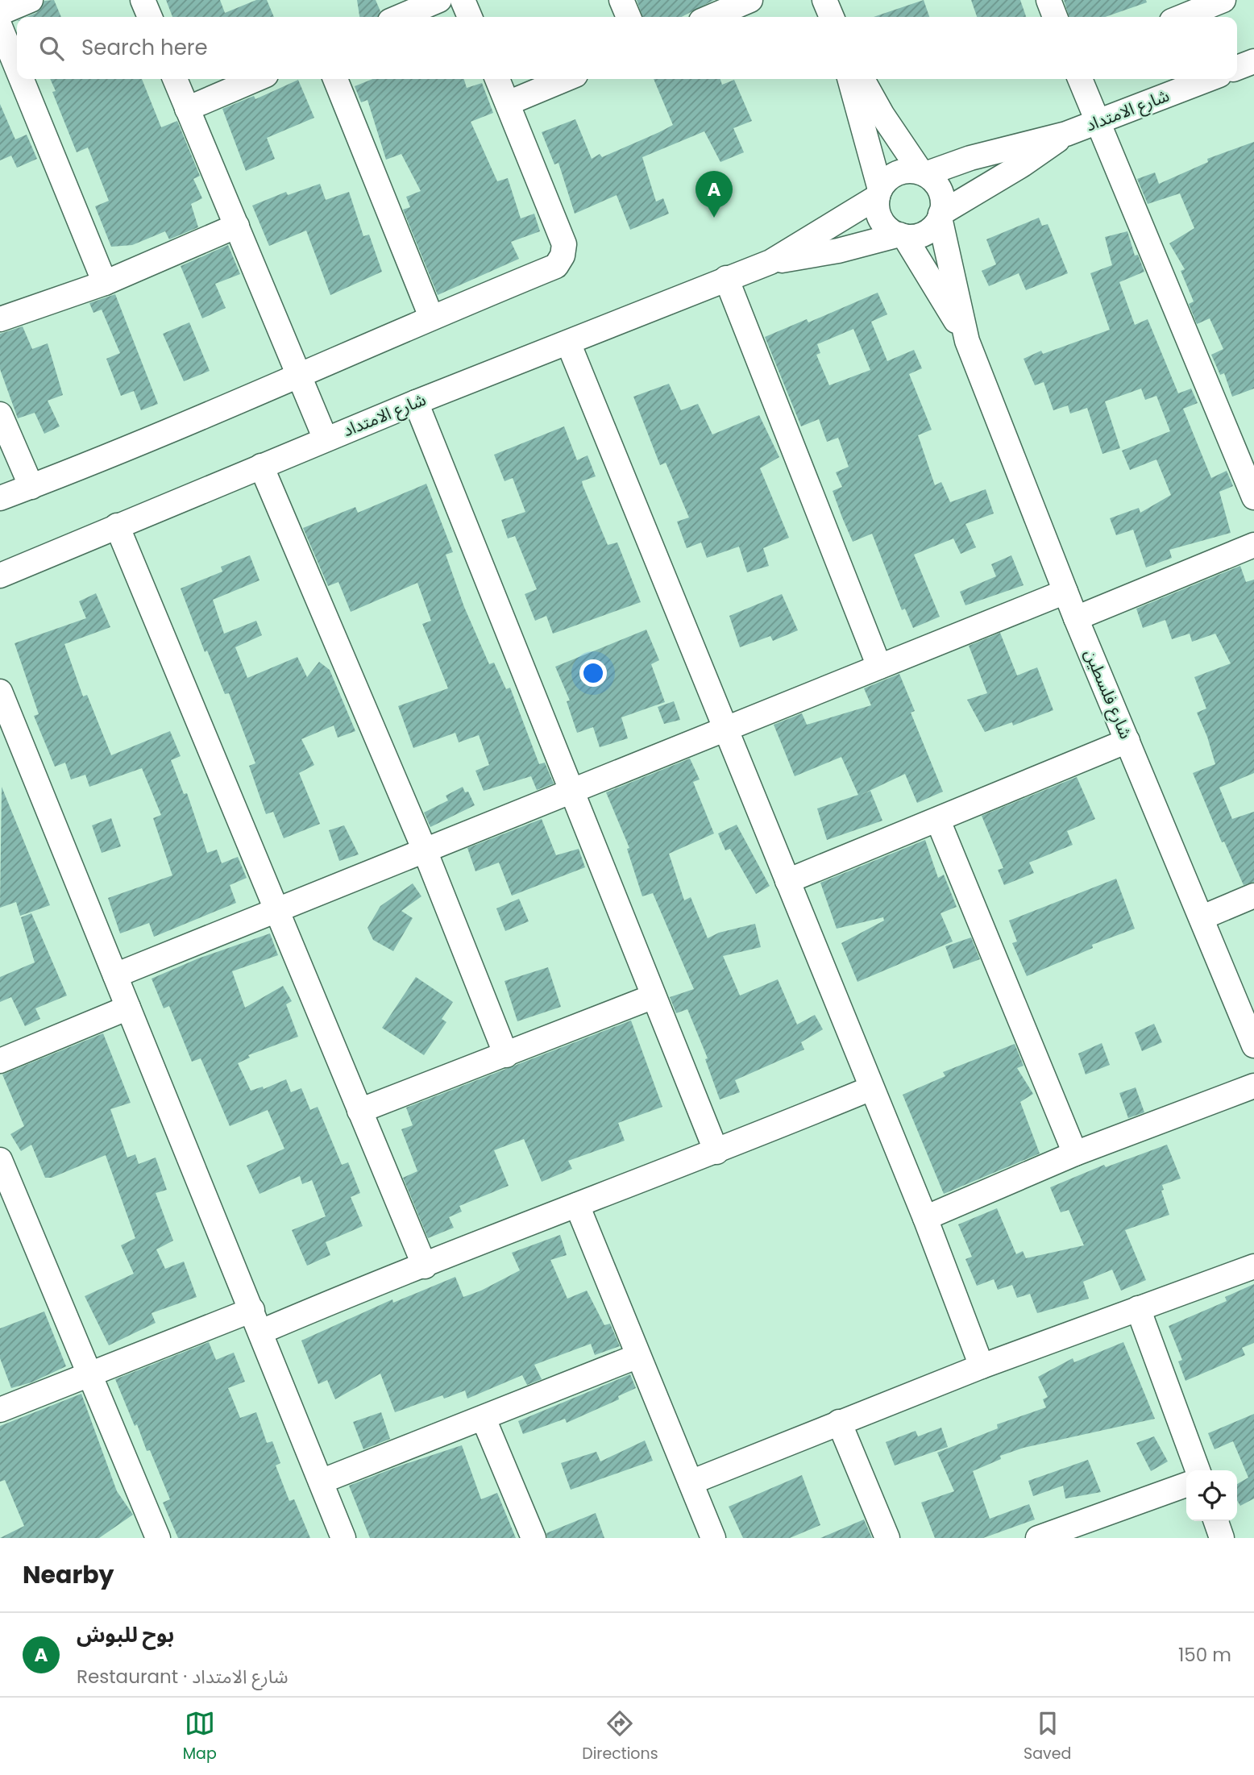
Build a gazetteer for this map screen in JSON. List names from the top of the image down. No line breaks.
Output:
{"streets":{"street":["شارع الامتداد","شارع فلسطين"]},"crossings":[["شارع الامتداد","شارع فلسطين"]],"page":{"search":"Search here","pins":"A","heading":"Nearby","list":[{"mark":"A","name":"بوح للبوش","note":"Restaurant · شارع الامتداد","value":"150 m"}],"nav":["Map","Directions","Saved"]}}
